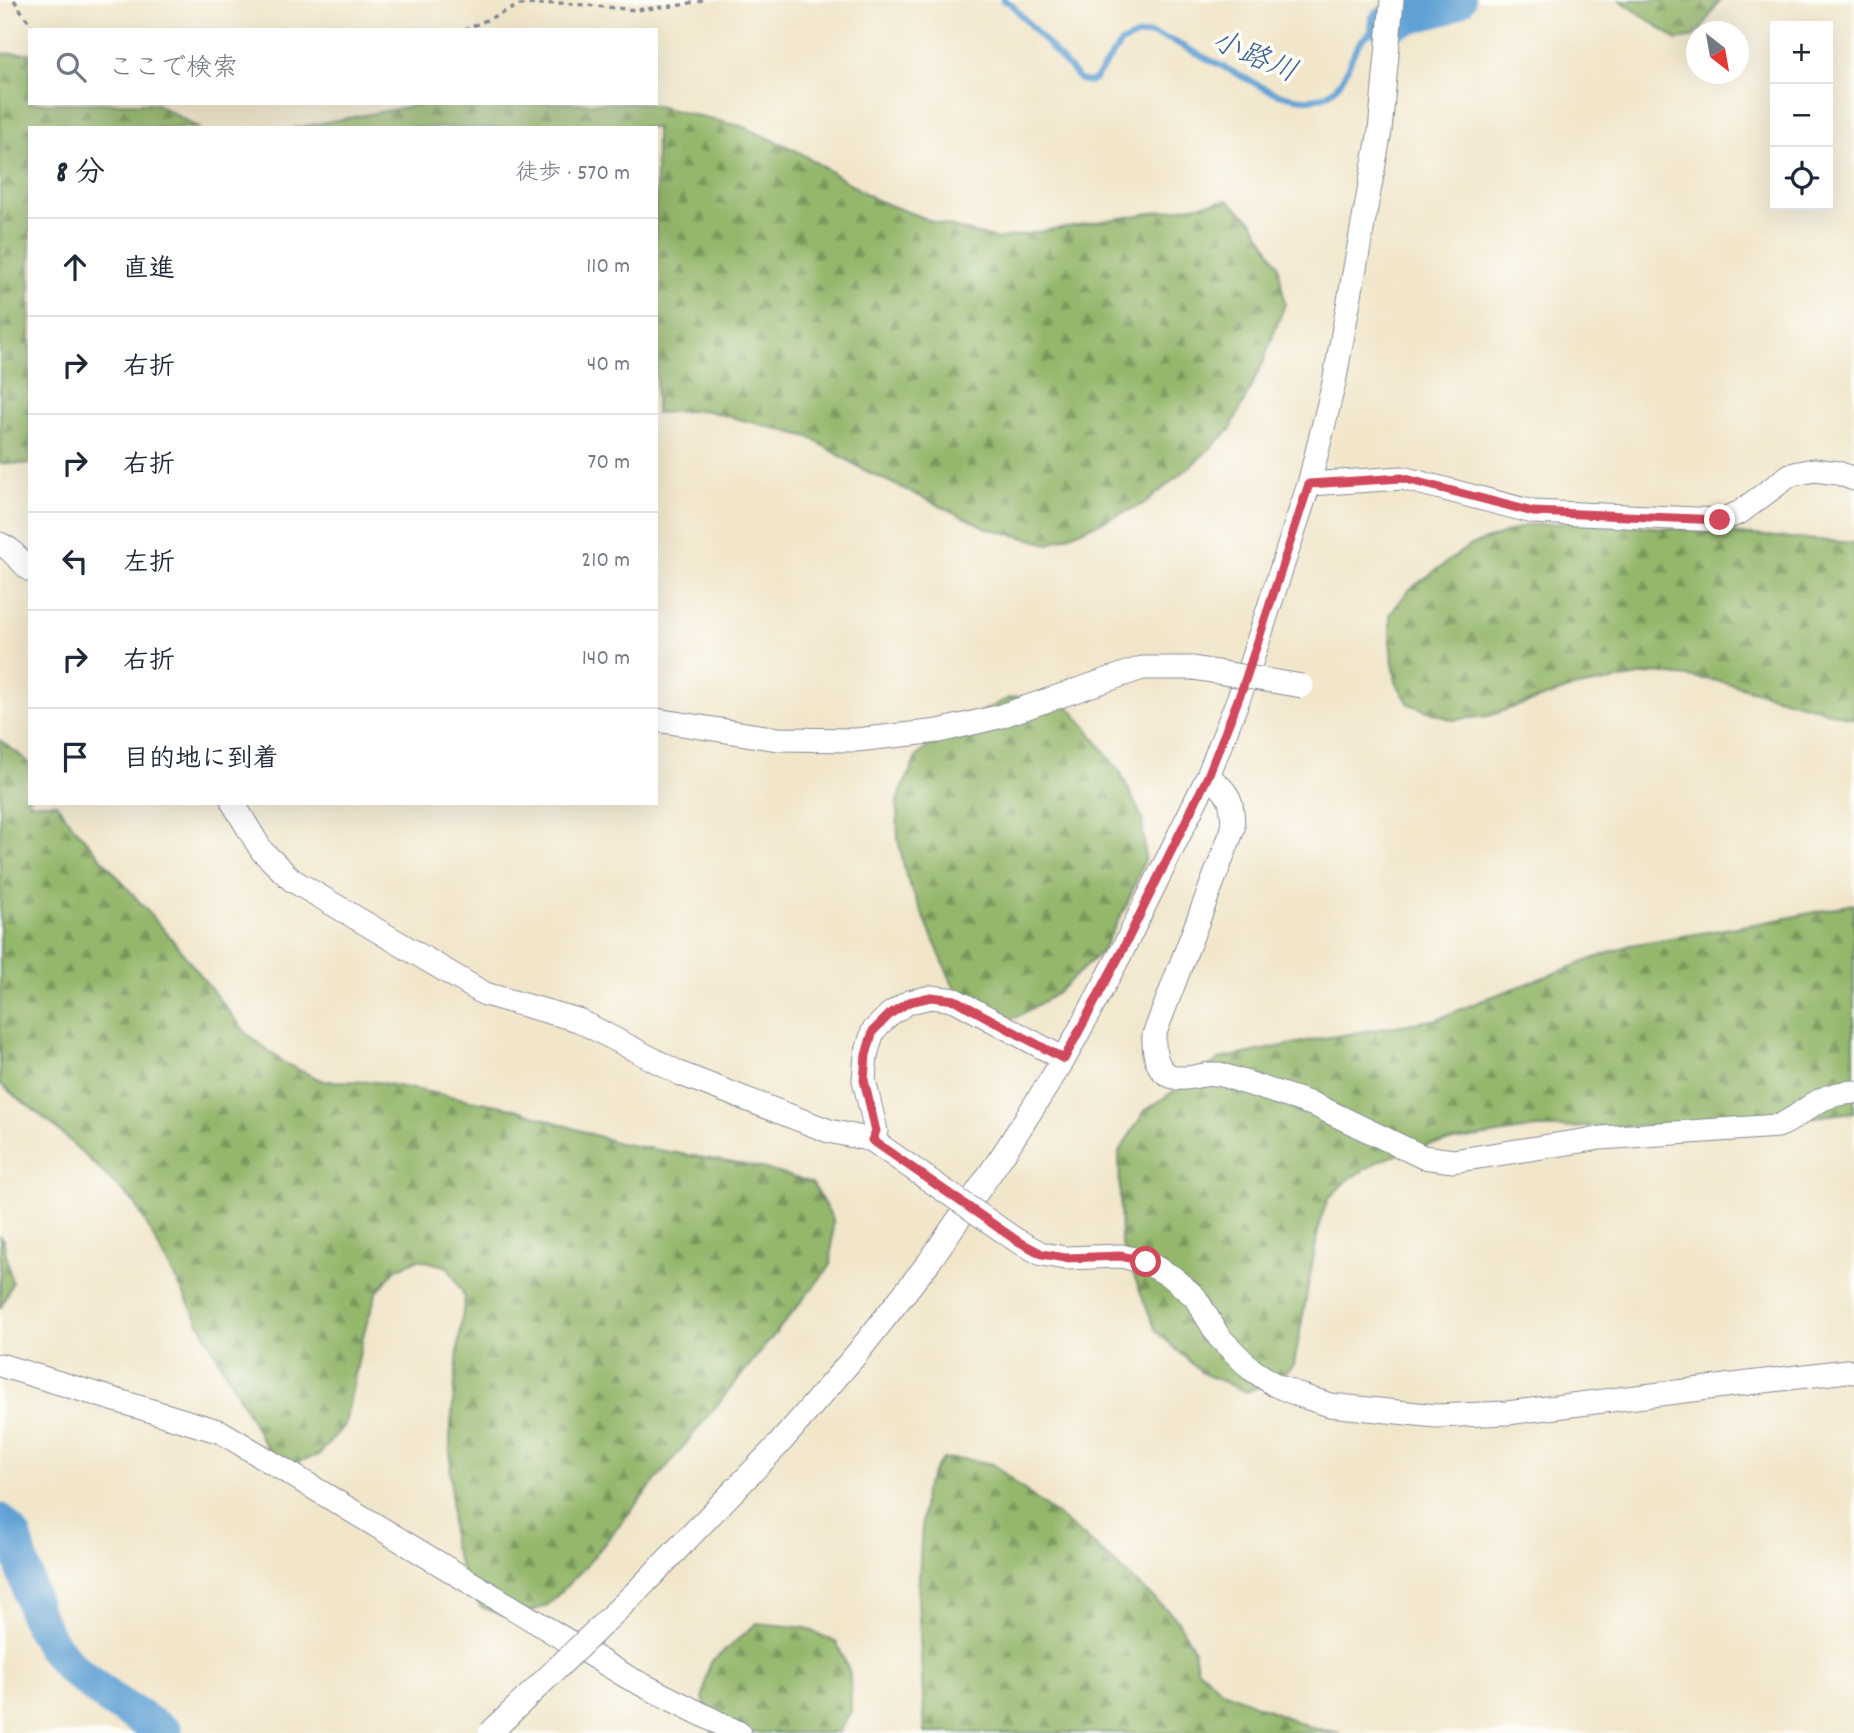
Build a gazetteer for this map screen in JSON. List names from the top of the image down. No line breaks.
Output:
{"water":["小路川"],"north":"bottom right","page":{"map_buttons":["+","−"],"search":"ここで検索","heading":["8 分","徒歩 · 570 m"],"list":[["直進","110 m"],["右折","40 m"],["右折","70 m"],["左折","210 m"],["右折","140 m"],"目的地に到着"]}}
